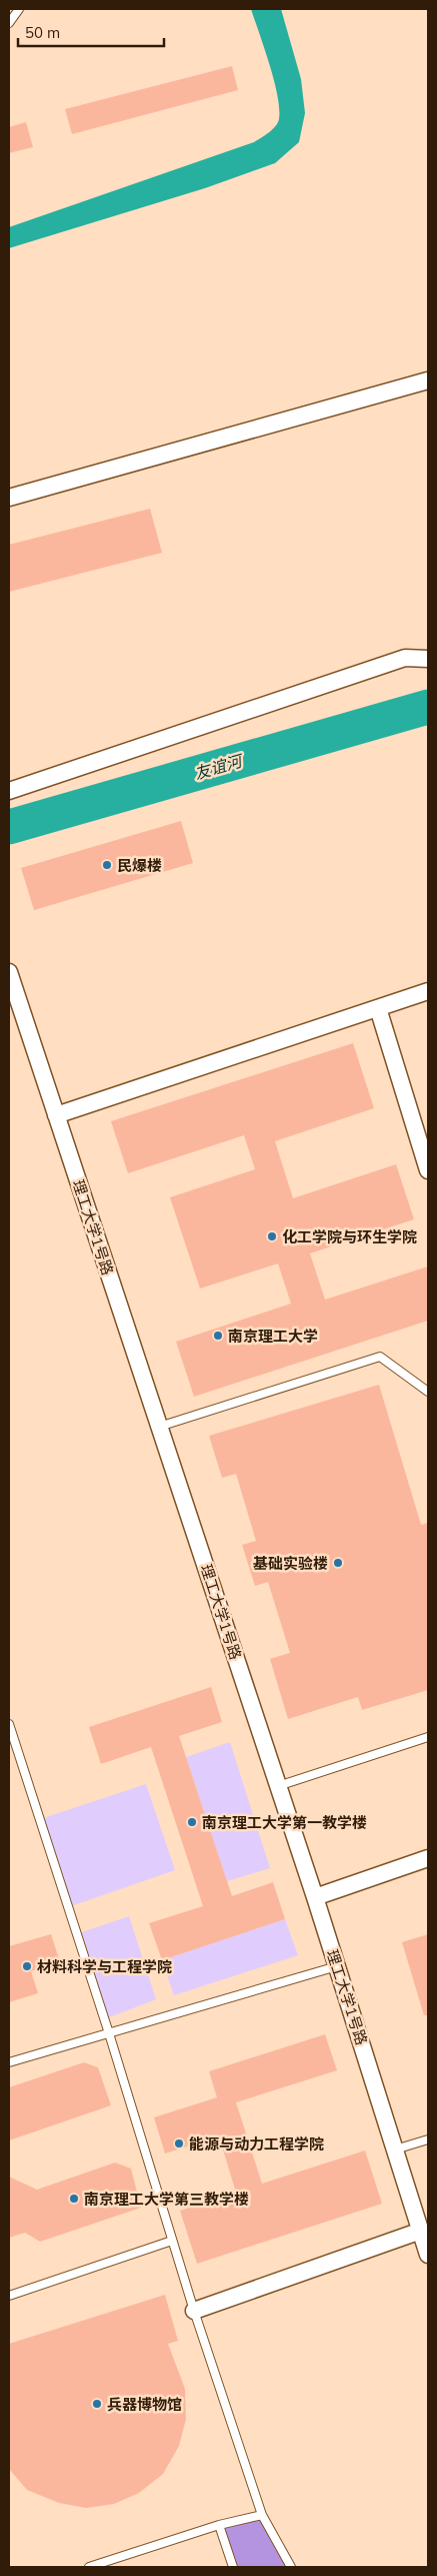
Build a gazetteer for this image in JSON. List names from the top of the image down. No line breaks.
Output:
{"streets":{"street":["理工大学1号路"]},"water":["友谊河"],"places":["民爆楼","化工学院与环生学院","南京理工大学","基础实验楼","南京理工大学第一教学楼","材料科学与工程学院","能源与动力工程学院","南京理工大学第三教学楼","兵器博物馆"],"scale_bar":"50 m"}
